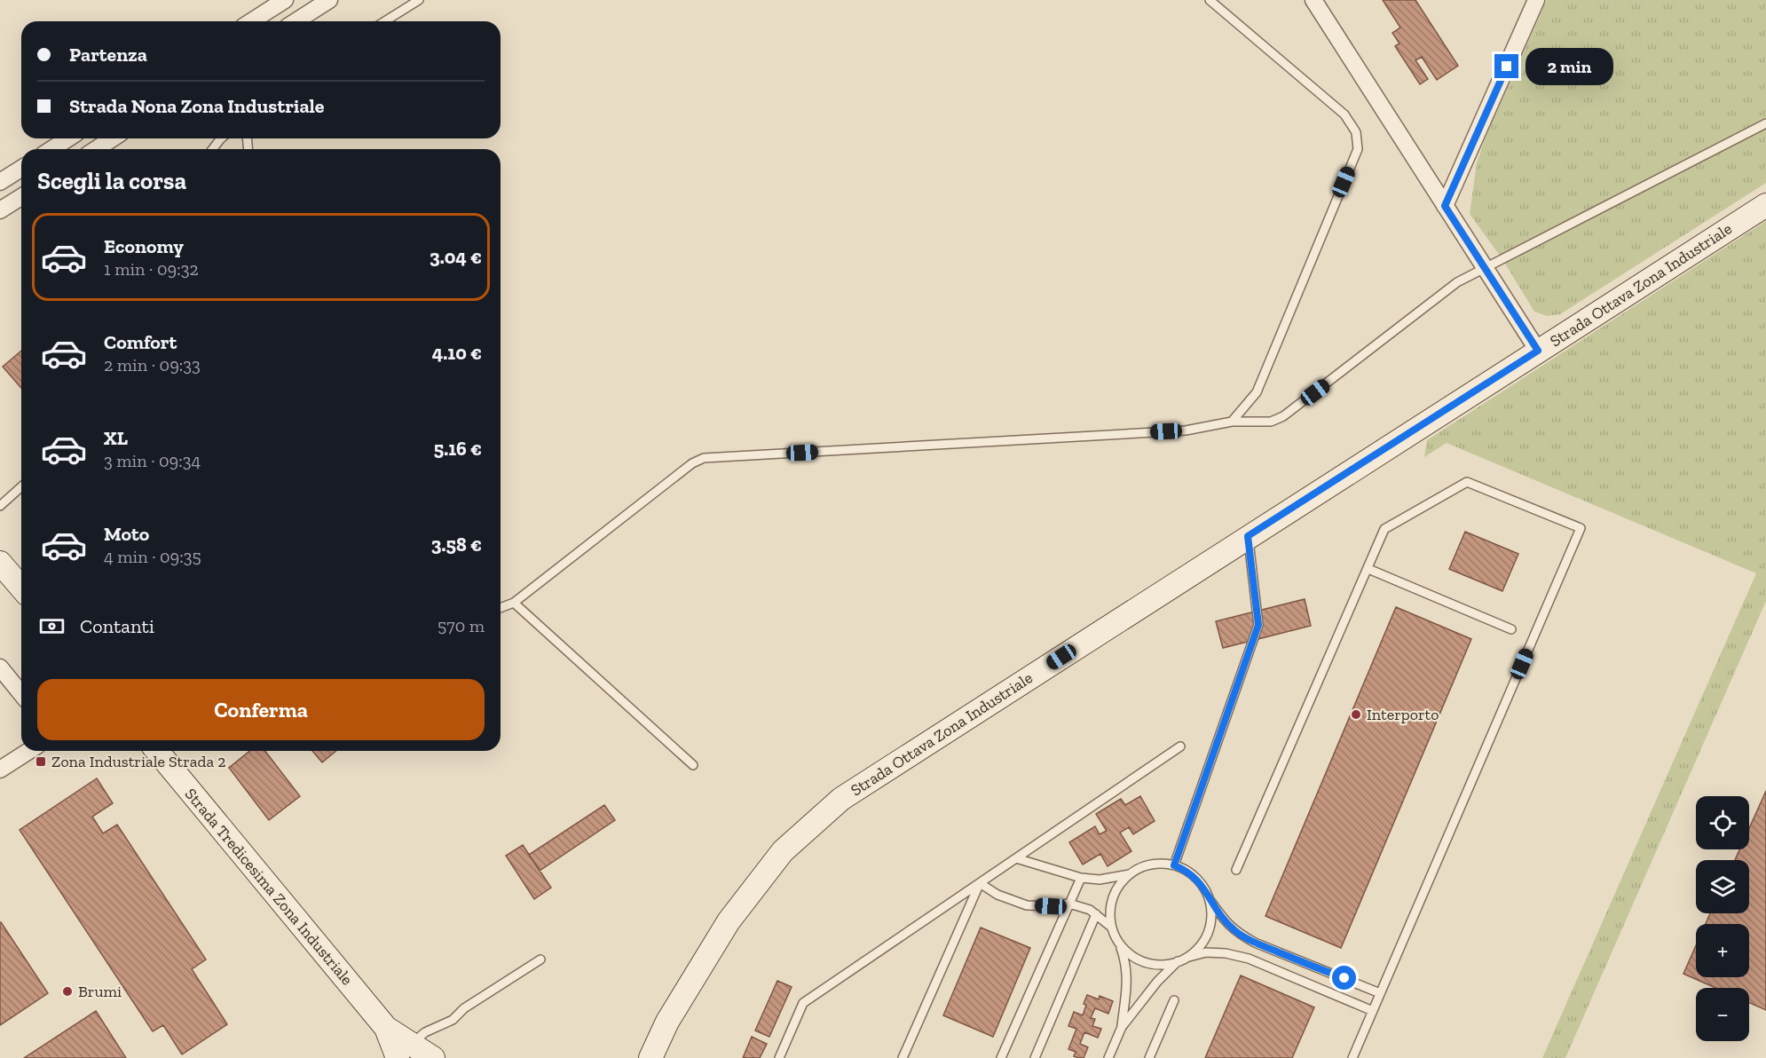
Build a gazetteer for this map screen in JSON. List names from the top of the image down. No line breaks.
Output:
{"streets":{"main road":["Strada Ottava Zona Industriale","Strada Tredicesima Zona Industriale"]},"places":{"other":["Interporto","Brumi"],"transit":["Zona Industriale Strada 2"]},"page":{"banner":["Partenza","Strada Nona Zona Industriale"],"bubble":"2 min","heading":"Scegli la corsa","list":[{"name":"Economy","note":"1 min · 09:32","value":"3.04 €"},{"name":"Comfort","note":"2 min · 09:33","value":"4.10 €"},{"name":"XL","note":"3 min · 09:34","value":"5.16 €"},{"name":"Moto","note":"4 min · 09:35","value":"3.58 €"}],"pay":["Contanti","570 m"],"buttons":"Conferma","map_buttons":["+","−"]}}
